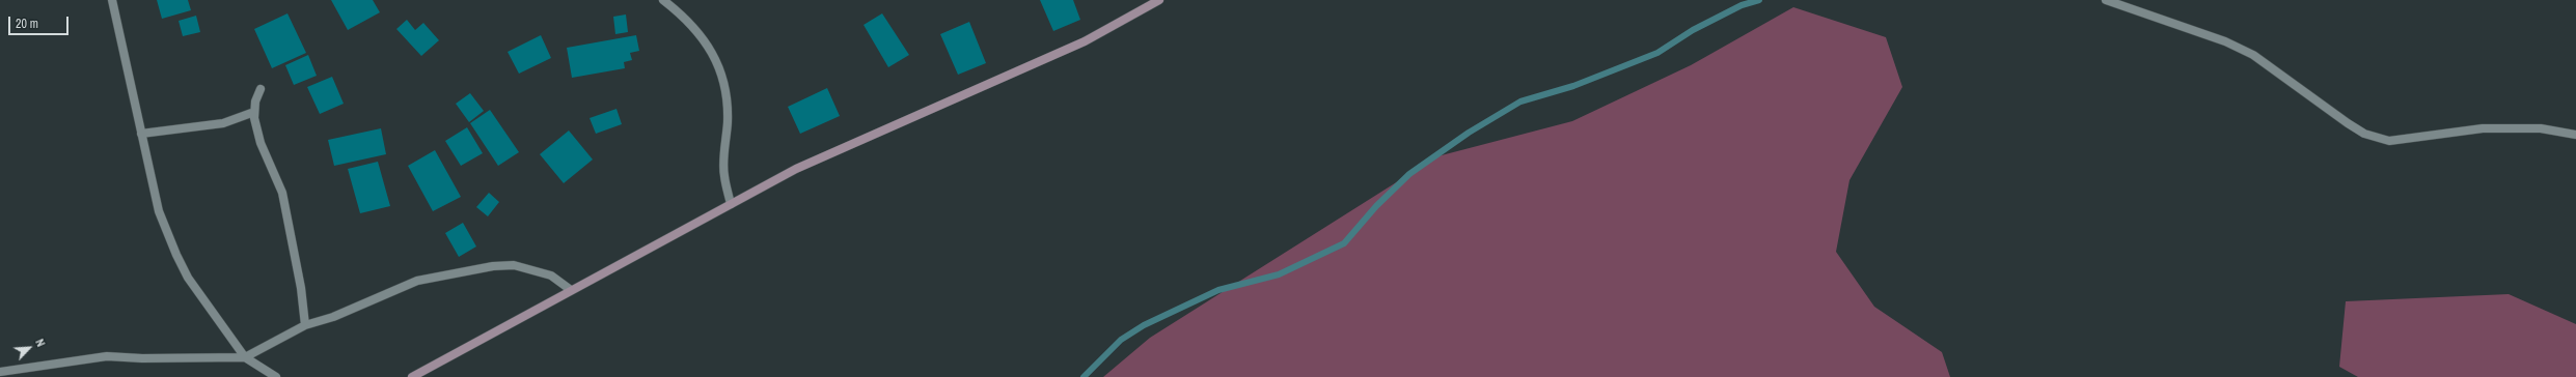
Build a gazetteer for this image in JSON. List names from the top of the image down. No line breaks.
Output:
{"scale_bar":"20 m","north":"top right"}
